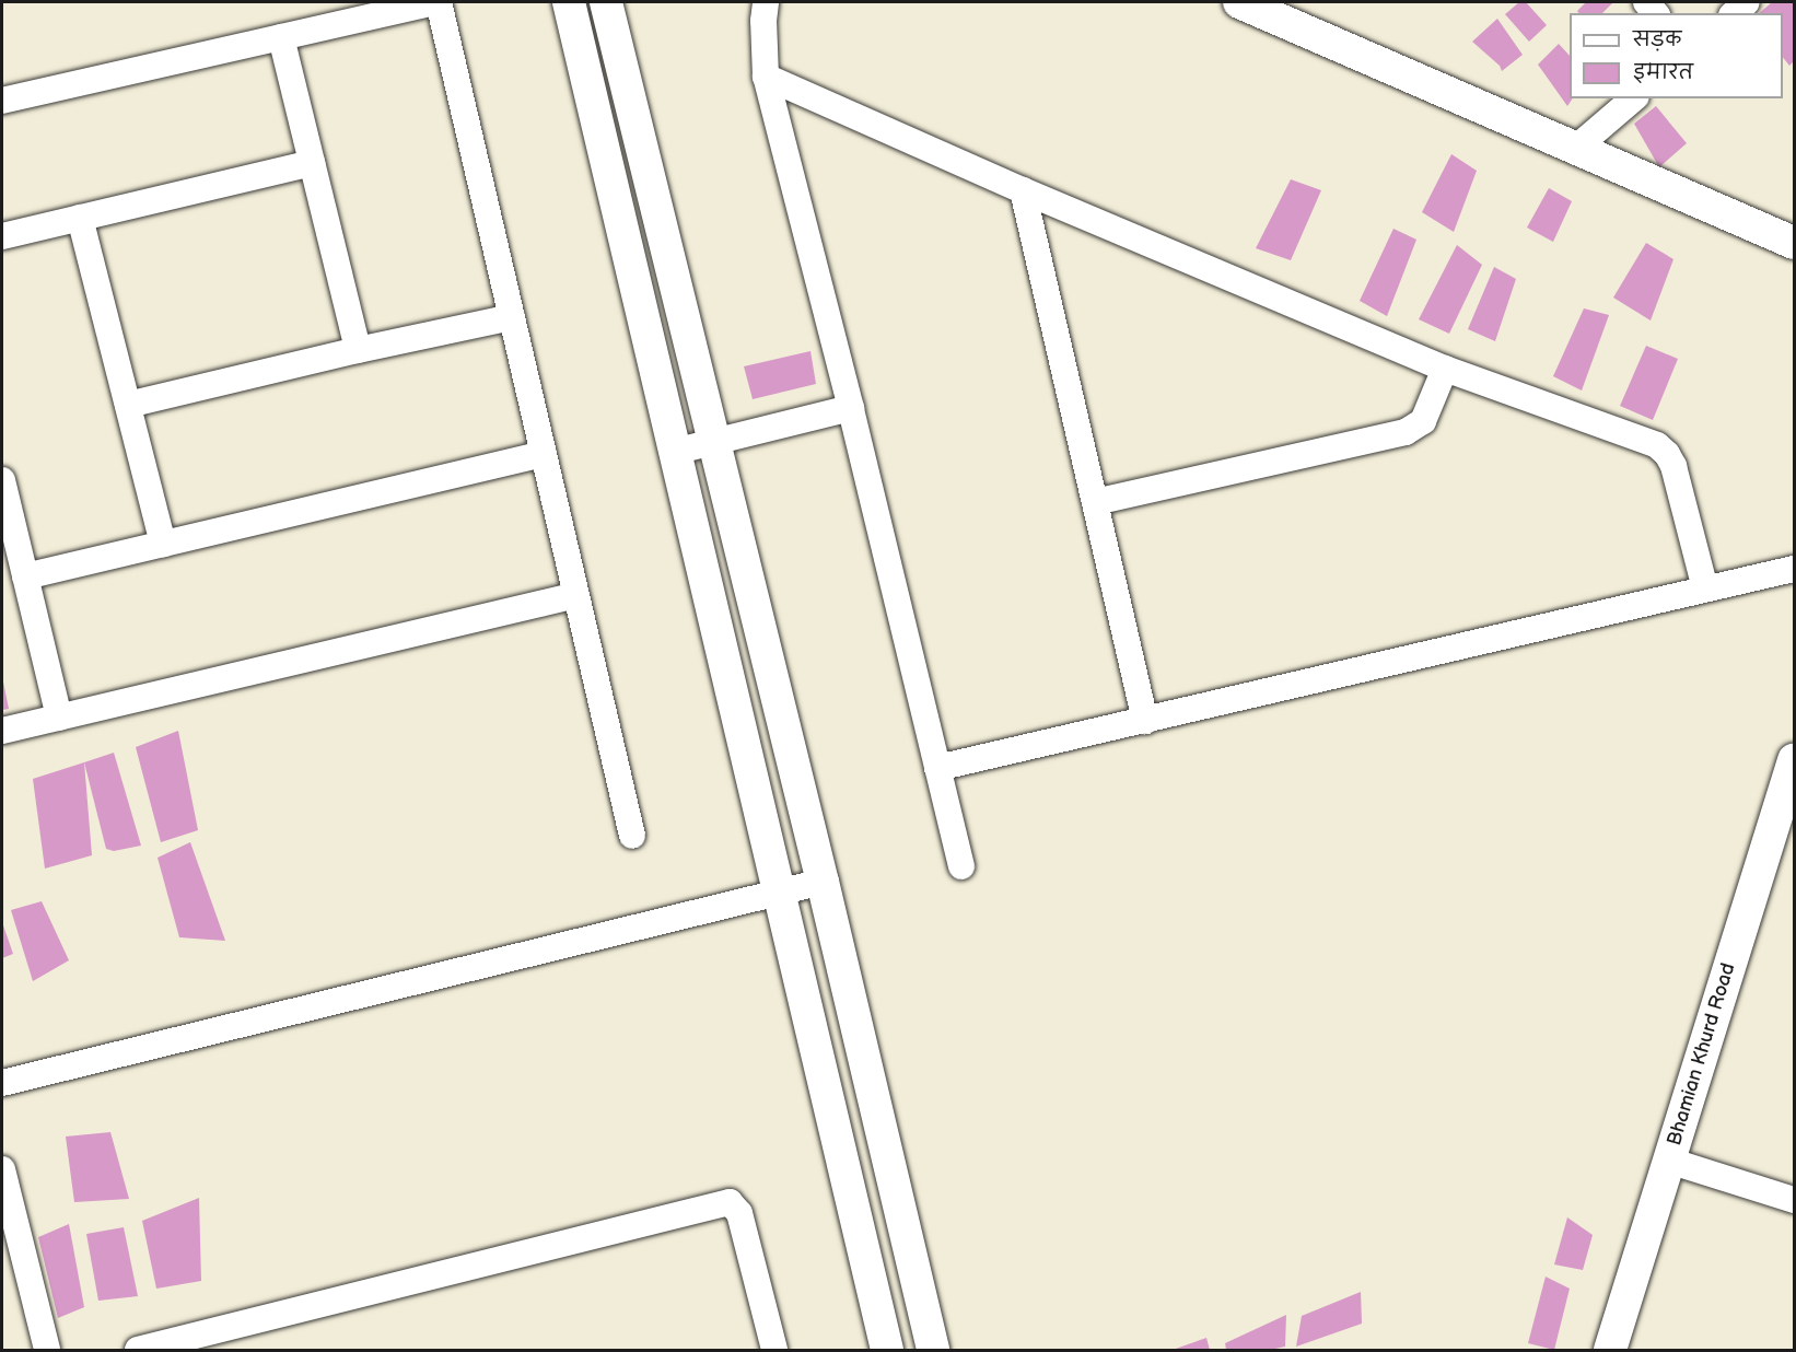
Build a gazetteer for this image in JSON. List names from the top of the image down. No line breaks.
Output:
{"streets":{"street":["Bhamian Khurd Road"]},"legend":["सड़क","इमारत"]}
